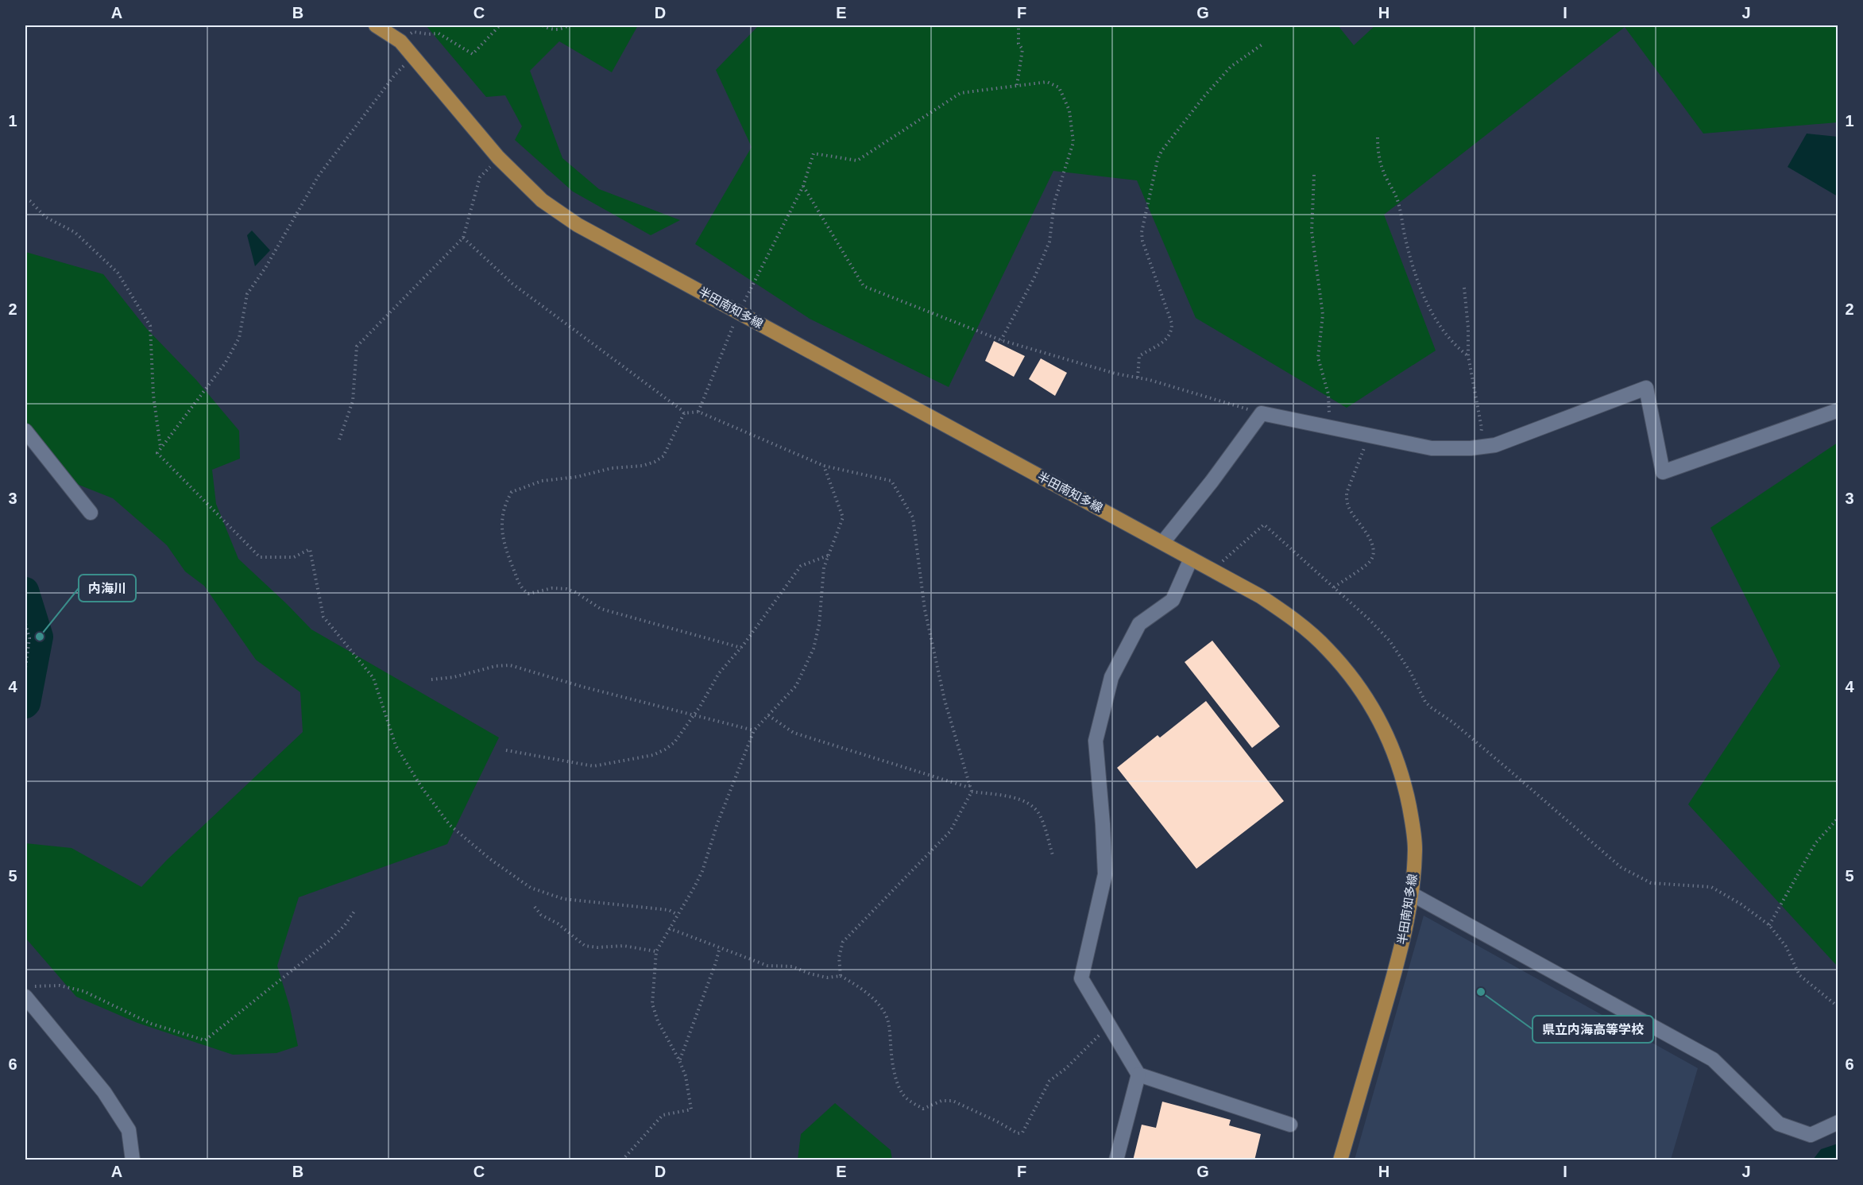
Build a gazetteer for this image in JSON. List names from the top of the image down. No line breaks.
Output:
{"streets":{"main road":["半田南知多線"]},"places":["内海川","県立内海高等学校"],"grid":{"columns":["A","B","C","D","E","F","G","H","I","J"],"rows":["1","2","3","4","5","6"]}}
